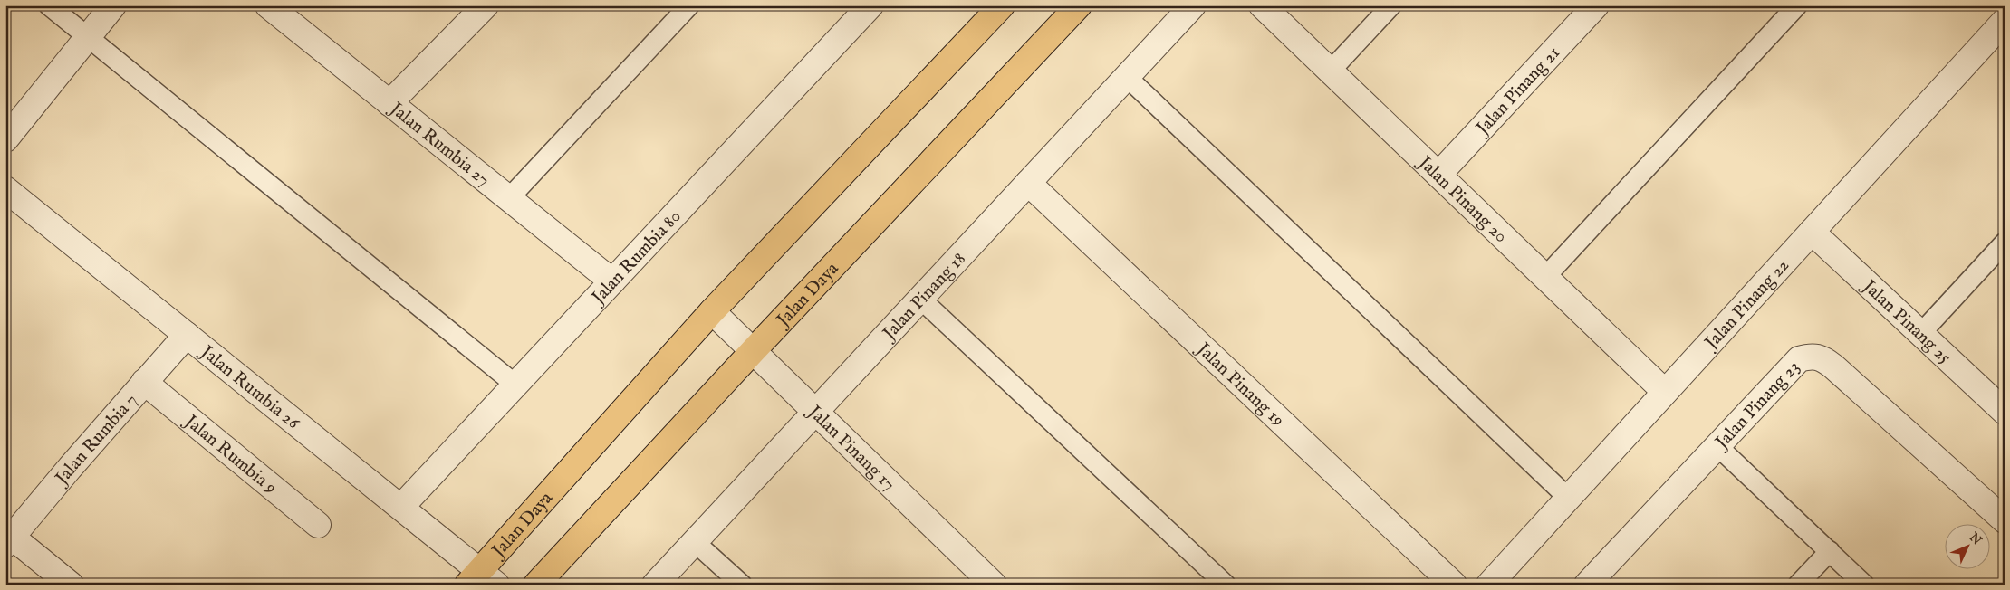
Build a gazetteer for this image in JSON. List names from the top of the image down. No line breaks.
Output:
{"streets":{"main road":["Jalan Daya"],"street":["Jalan Pinang 21","Jalan Rumbia 27","Jalan Pinang 20","Jalan Rumbia 80","Jalan Pinang 18","Jalan Pinang 22","Jalan Pinang 25","Jalan Pinang 19","Jalan Rumbia 26","Jalan Pinang 23","Jalan Rumbia 7","Jalan Pinang 17","Jalan Rumbia 9"]},"crossings":[["Jalan Pinang 21","Jalan Pinang 20"],["Jalan Rumbia 27","Jalan Rumbia 80"],["Jalan Pinang 20","Jalan Pinang 22"],["Jalan Rumbia 80","Jalan Rumbia 26"],["Jalan Daya","Jalan Rumbia 26"],["Jalan Daya","Jalan Pinang 17"],["Jalan Pinang 18","Jalan Pinang 19"],["Jalan Pinang 18","Jalan Pinang 17"],["Jalan Pinang 22","Jalan Pinang 25"],["Jalan Rumbia 26","Jalan Rumbia 7"],["Jalan Rumbia 7","Jalan Rumbia 9"]],"north":"top right"}
